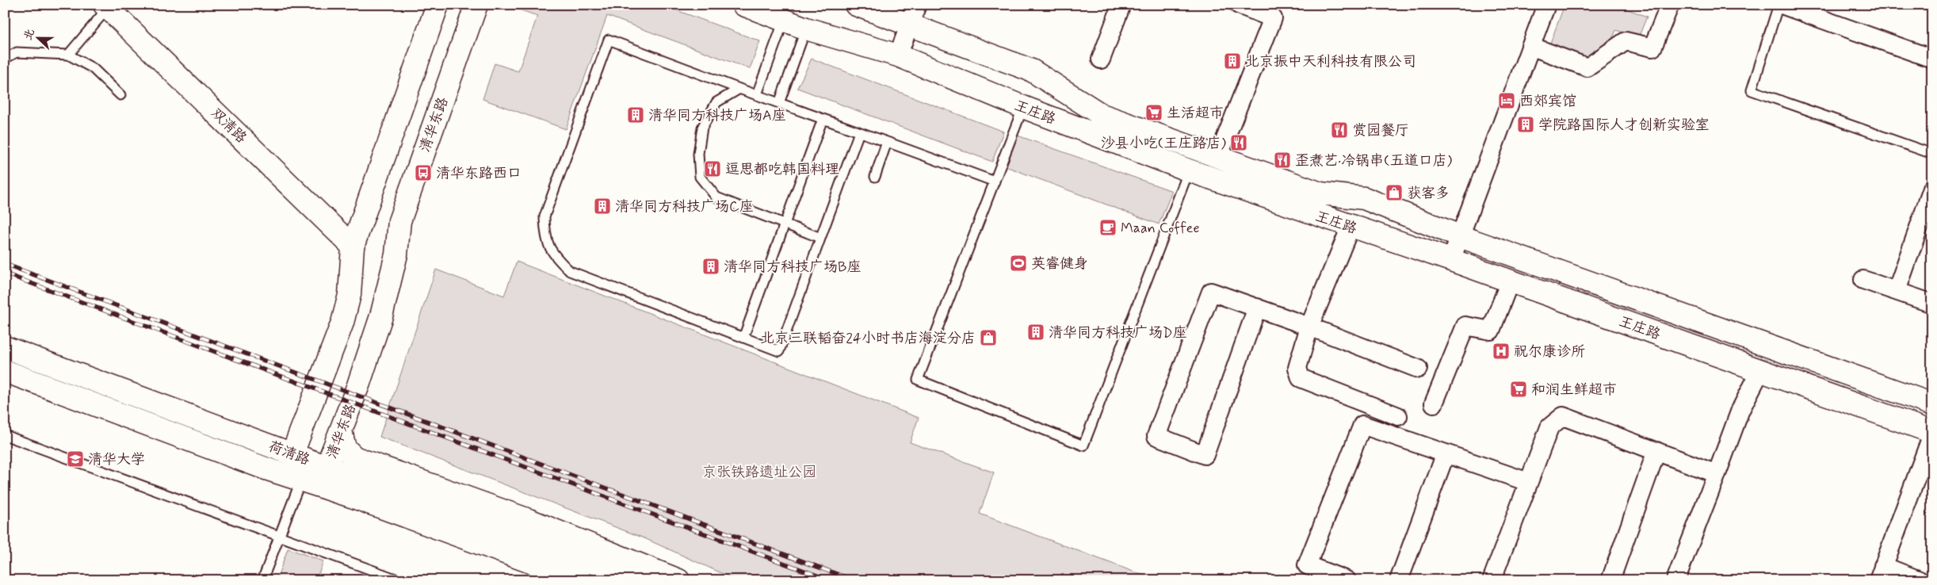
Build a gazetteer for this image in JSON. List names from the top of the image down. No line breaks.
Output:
{"streets":{"main road":["王庄路","清华东路","双清路","荷清路"]},"crossings":[["清华东路","荷清路"]],"parks":["京张铁路遗址公园"],"places":{"building":["北京振中天利科技有限公司","清华同方科技广场A座","学院路国际人才创新实验室","清华同方科技广场C座","清华同方科技广场B座","清华同方科技广场D座"],"hotel":["西郊宾馆"],"supermarket":["生活超市","和润生鲜超市"],"restaurant":["赏园餐厅","沙县小吃(王庄路店)","歪煮艺·冷锅串(五道口店)","逗思都吃韩国料理"],"bus stop":["清华东路西口"],"shop":["获客多","北京三联韬奋24小时书店海淀分店"],"cafe":["Maan Coffee"],"sports":["英睿健身"],"hospital":["祝尔康诊所"],"school or university":["清华大学"]},"north":"left"}
